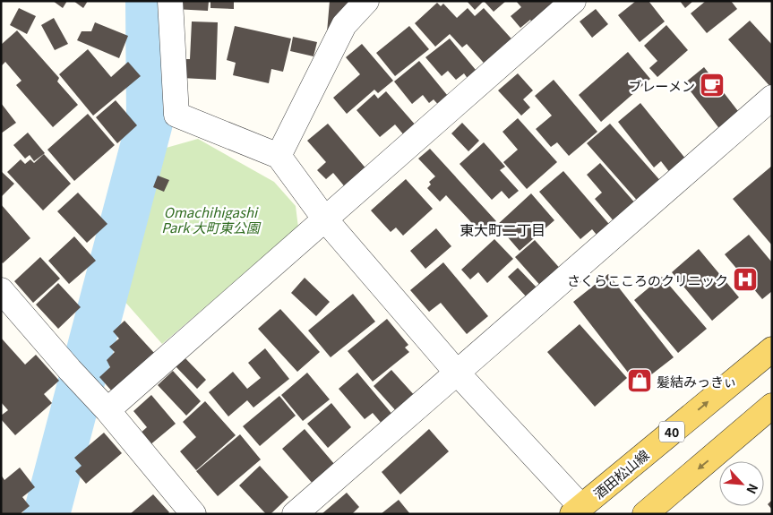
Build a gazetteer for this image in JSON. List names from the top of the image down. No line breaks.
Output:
{"streets":{"main road":["40","酒田松山線"]},"districts":["東大町二丁目"],"parks":["Omachihigashi Park 大町東公園"],"places":{"cafe":["ブレーメン"],"hospital":["さくらこころのクリニック"],"shop":["髪結みっきぃ"]},"north":"bottom right"}
